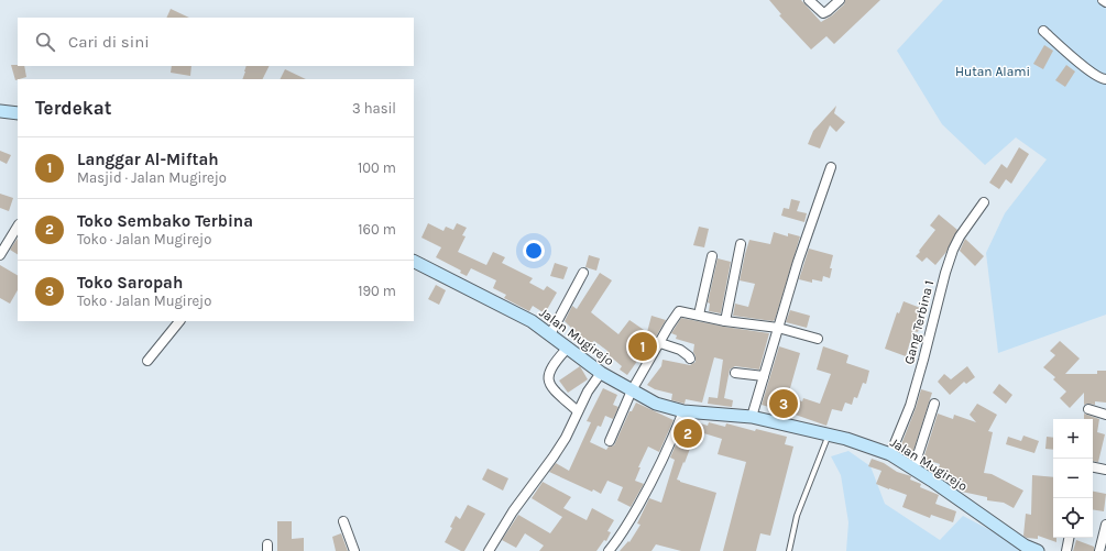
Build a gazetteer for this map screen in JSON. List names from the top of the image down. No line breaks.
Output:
{"streets":{"street":["Gang Terbina 1","Jalan Mugirejo"]},"crossings":[["Gang Terbina 1","Jalan Mugirejo"]],"parks":["Hutan Alami"],"page":{"search":"Cari di sini","heading":["Terdekat","3 hasil"],"list":[{"mark":"1","name":"Langgar Al-Miftah","note":"Masjid · Jalan Mugirejo","value":"100 m"},{"mark":"2","name":"Toko Sembako Terbina","note":"Toko · Jalan Mugirejo","value":"160 m"},{"mark":"3","name":"Toko Saropah","note":"Toko · Jalan Mugirejo","value":"190 m"}],"pins":["1","3","2"],"map_buttons":["+","−"]}}
